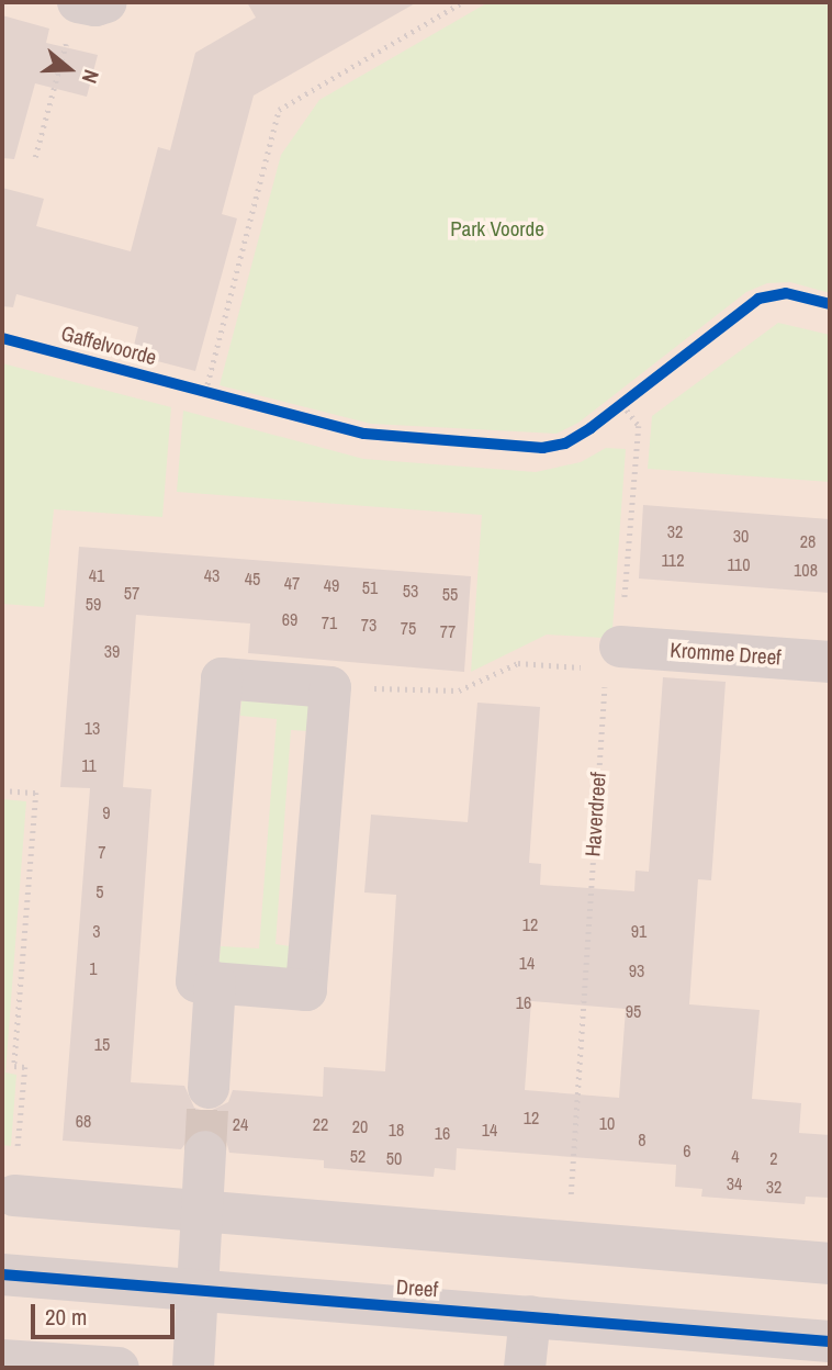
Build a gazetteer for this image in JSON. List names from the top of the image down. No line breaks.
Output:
{"streets":{"street":["Kromme Dreef","Dreef"],"path":["Haverdreef"],"cycle path":["Gaffelvoorde"]},"crossings":[["Kromme Dreef","Haverdreef"]],"parks":["Park Voorde"],"house_numbers":["32","30","28","112","110","108","41","43","45","47","49","51","53","57","55","59","69","71","73","75","77","39","13","11","9","7","5","12","3","91","14","1","93","16","95","15","12","68","10","24","22","20","18","14","16","8","6","52","4","50","2","34","32"],"scale_bar":"20 m","north":"right"}
